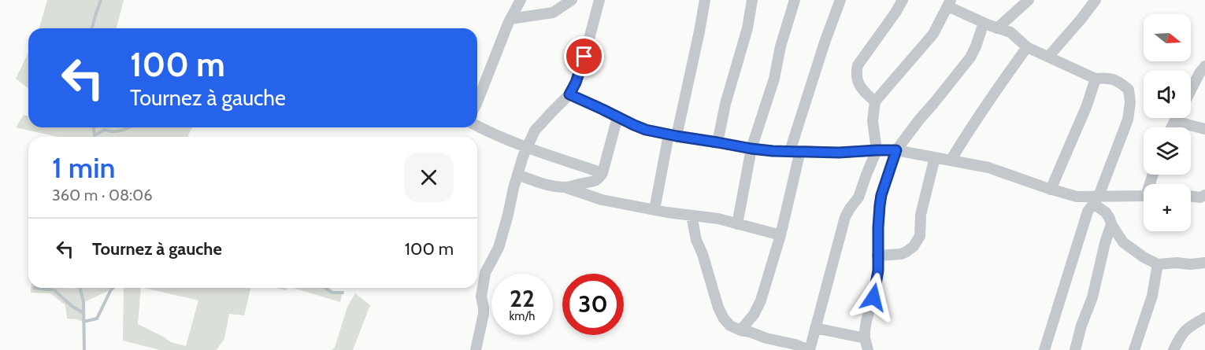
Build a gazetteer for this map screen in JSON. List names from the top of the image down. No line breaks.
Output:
{"north":"right","page":{"map_buttons":"+","turn":["100 m","Tournez à gauche"],"heading":["1 min","360 m · 08:06"],"list":[{"name":"Tournez à gauche","value":"100 m"}],"speed":"22 km/h","limit":"30"}}
